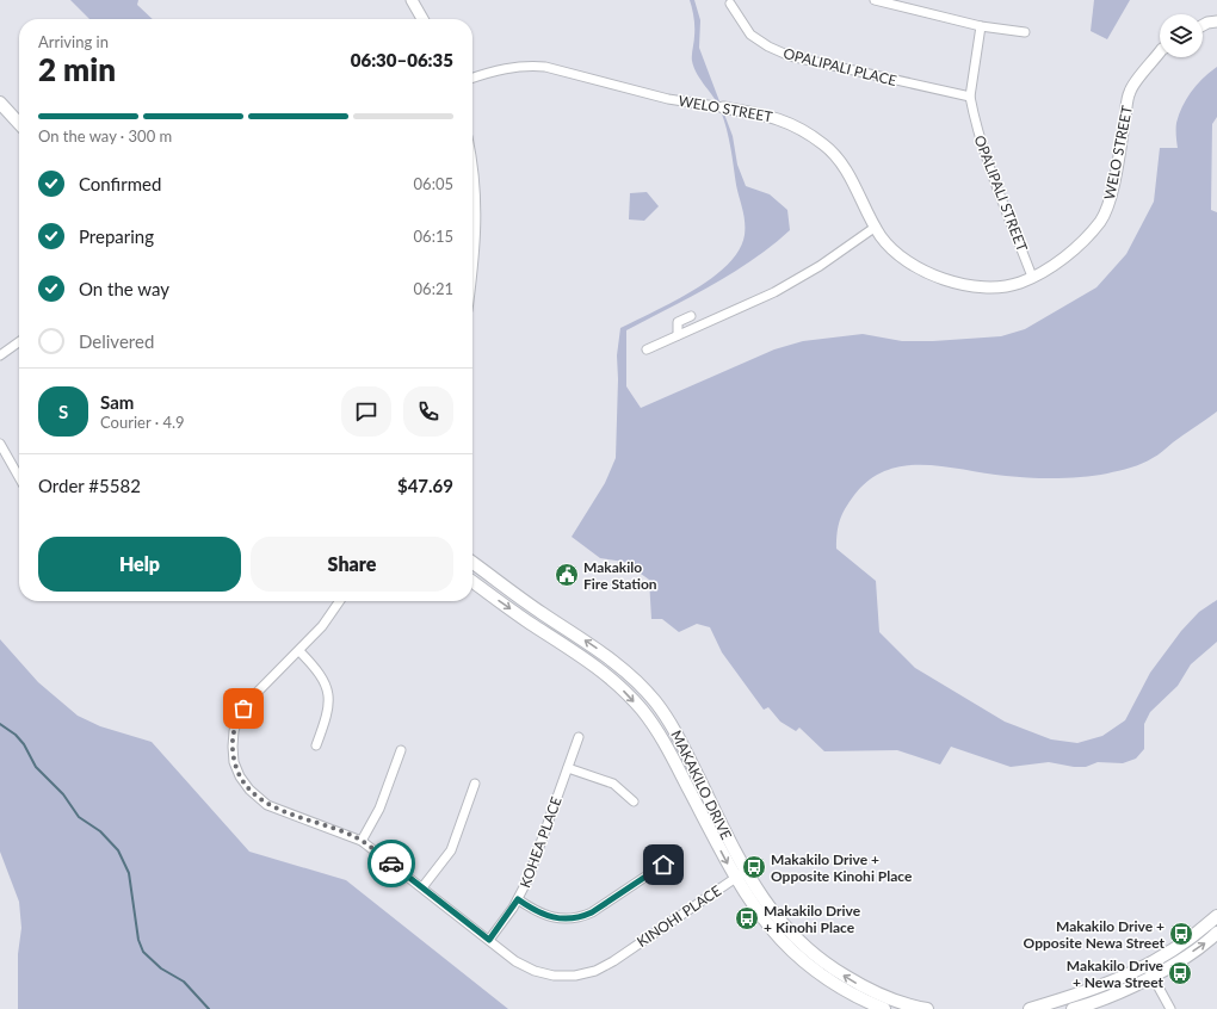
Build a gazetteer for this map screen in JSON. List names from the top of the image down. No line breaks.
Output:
{"streets":{"main road":["MAKAKILO DRIVE"],"street":["OPALIPALI PLACE","WELO STREET","OPALIPALI STREET","KOHEA PLACE","KINOHI PLACE"]},"crossings":[["OPALIPALI PLACE","OPALIPALI STREET"],["WELO STREET","OPALIPALI STREET"],["MAKAKILO DRIVE","KINOHI PLACE"],["KOHEA PLACE","KINOHI PLACE"]],"places":{"public building":["Makakilo Fire Station"],"bus stop":["Makakilo Drive + Opposite Kinohi Place","Makakilo Drive + Kinohi Place","Makakilo Drive + Opposite Newa Street","Makakilo Drive + Newa Street"]},"page":{"heading":["2 min","Arriving in","06:30–06:35"],"panel":["Sam","Courier · 4.9","Order #5582","$47.69"],"bar":"On the way · 300 m","list":[["Confirmed","06:05"],["Preparing","06:15"],["On the way","06:21"],"Delivered"],"round":"S","buttons":["Help","Share"]}}
